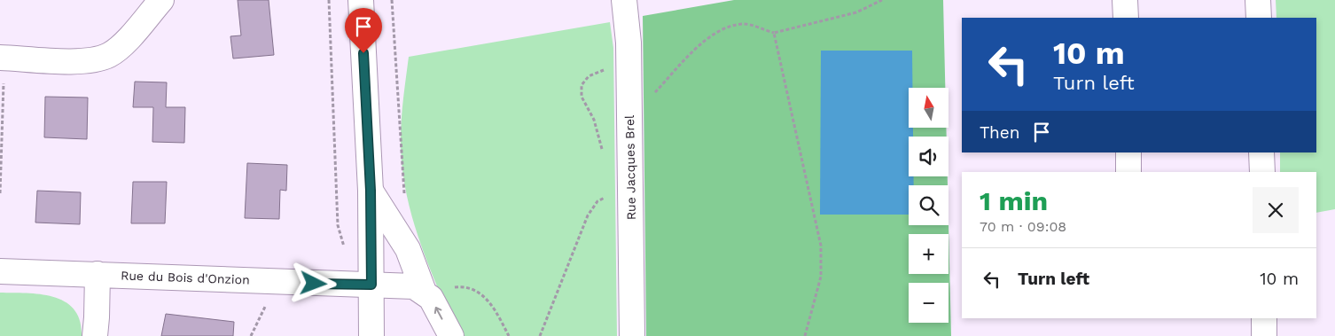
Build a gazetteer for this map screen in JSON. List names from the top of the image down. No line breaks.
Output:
{"streets":{"street":["Rue Jacques Brel","Rue du Bois d'Onzion"]},"north":"top","page":{"turn":["10 m","Turn left"],"map_buttons":["+","−"],"then":"Then","heading":["1 min","70 m · 09:08"],"list":[{"name":"Turn left","value":"10 m"}]}}
